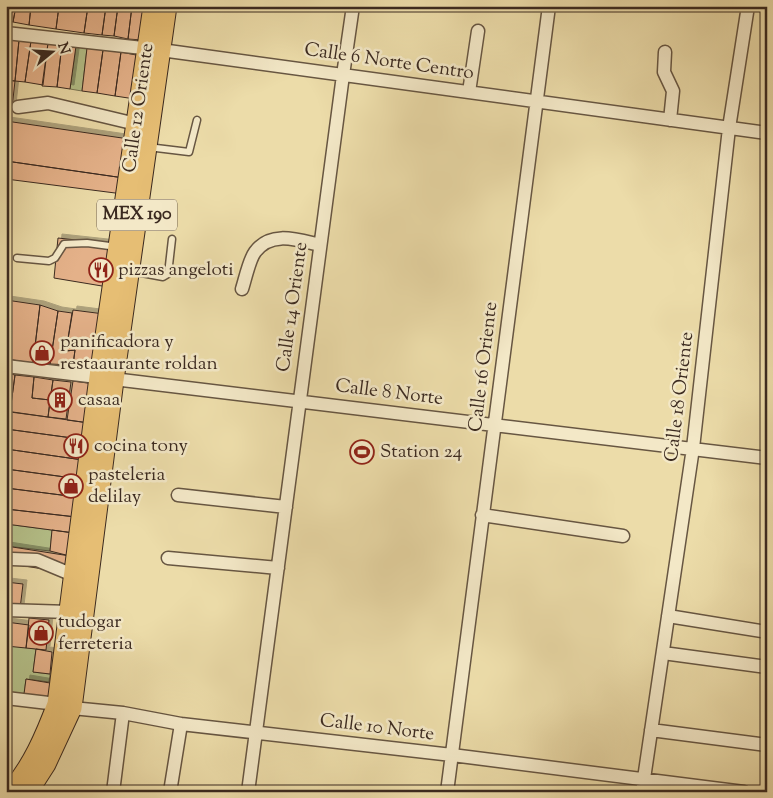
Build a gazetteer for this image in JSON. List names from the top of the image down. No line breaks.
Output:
{"streets":{"main road":["Calle 12 Oriente","MEX 190"],"street":["Calle 6 Norte Centro","Calle 14 Oriente","Calle 16 Oriente","Calle 8 Norte","Calle 18 Oriente","Calle 10 Norte"]},"crossings":[["Calle 6 Norte Centro","Calle 12 Oriente"],["Calle 6 Norte Centro","Calle 14 Oriente"],["Calle 6 Norte Centro","Calle 16 Oriente"],["Calle 6 Norte Centro","Calle 18 Oriente"],["Calle 12 Oriente","Calle 8 Norte"],["Calle 12 Oriente","Calle 10 Norte"],["Calle 14 Oriente","Calle 8 Norte"],["Calle 14 Oriente","Calle 10 Norte"],["Calle 16 Oriente","Calle 8 Norte"],["Calle 16 Oriente","Calle 10 Norte"],["Calle 8 Norte","Calle 18 Oriente"],["Calle 18 Oriente","Calle 10 Norte"]],"places":{"restaurant":["pizzas angeloti","cocina tony"],"shop":["panificadora y restaaurante roldan","pasteleria delilay","tudogar ferreteria"],"building":["casaa"],"sports":["Station 24"]},"north":"right"}
